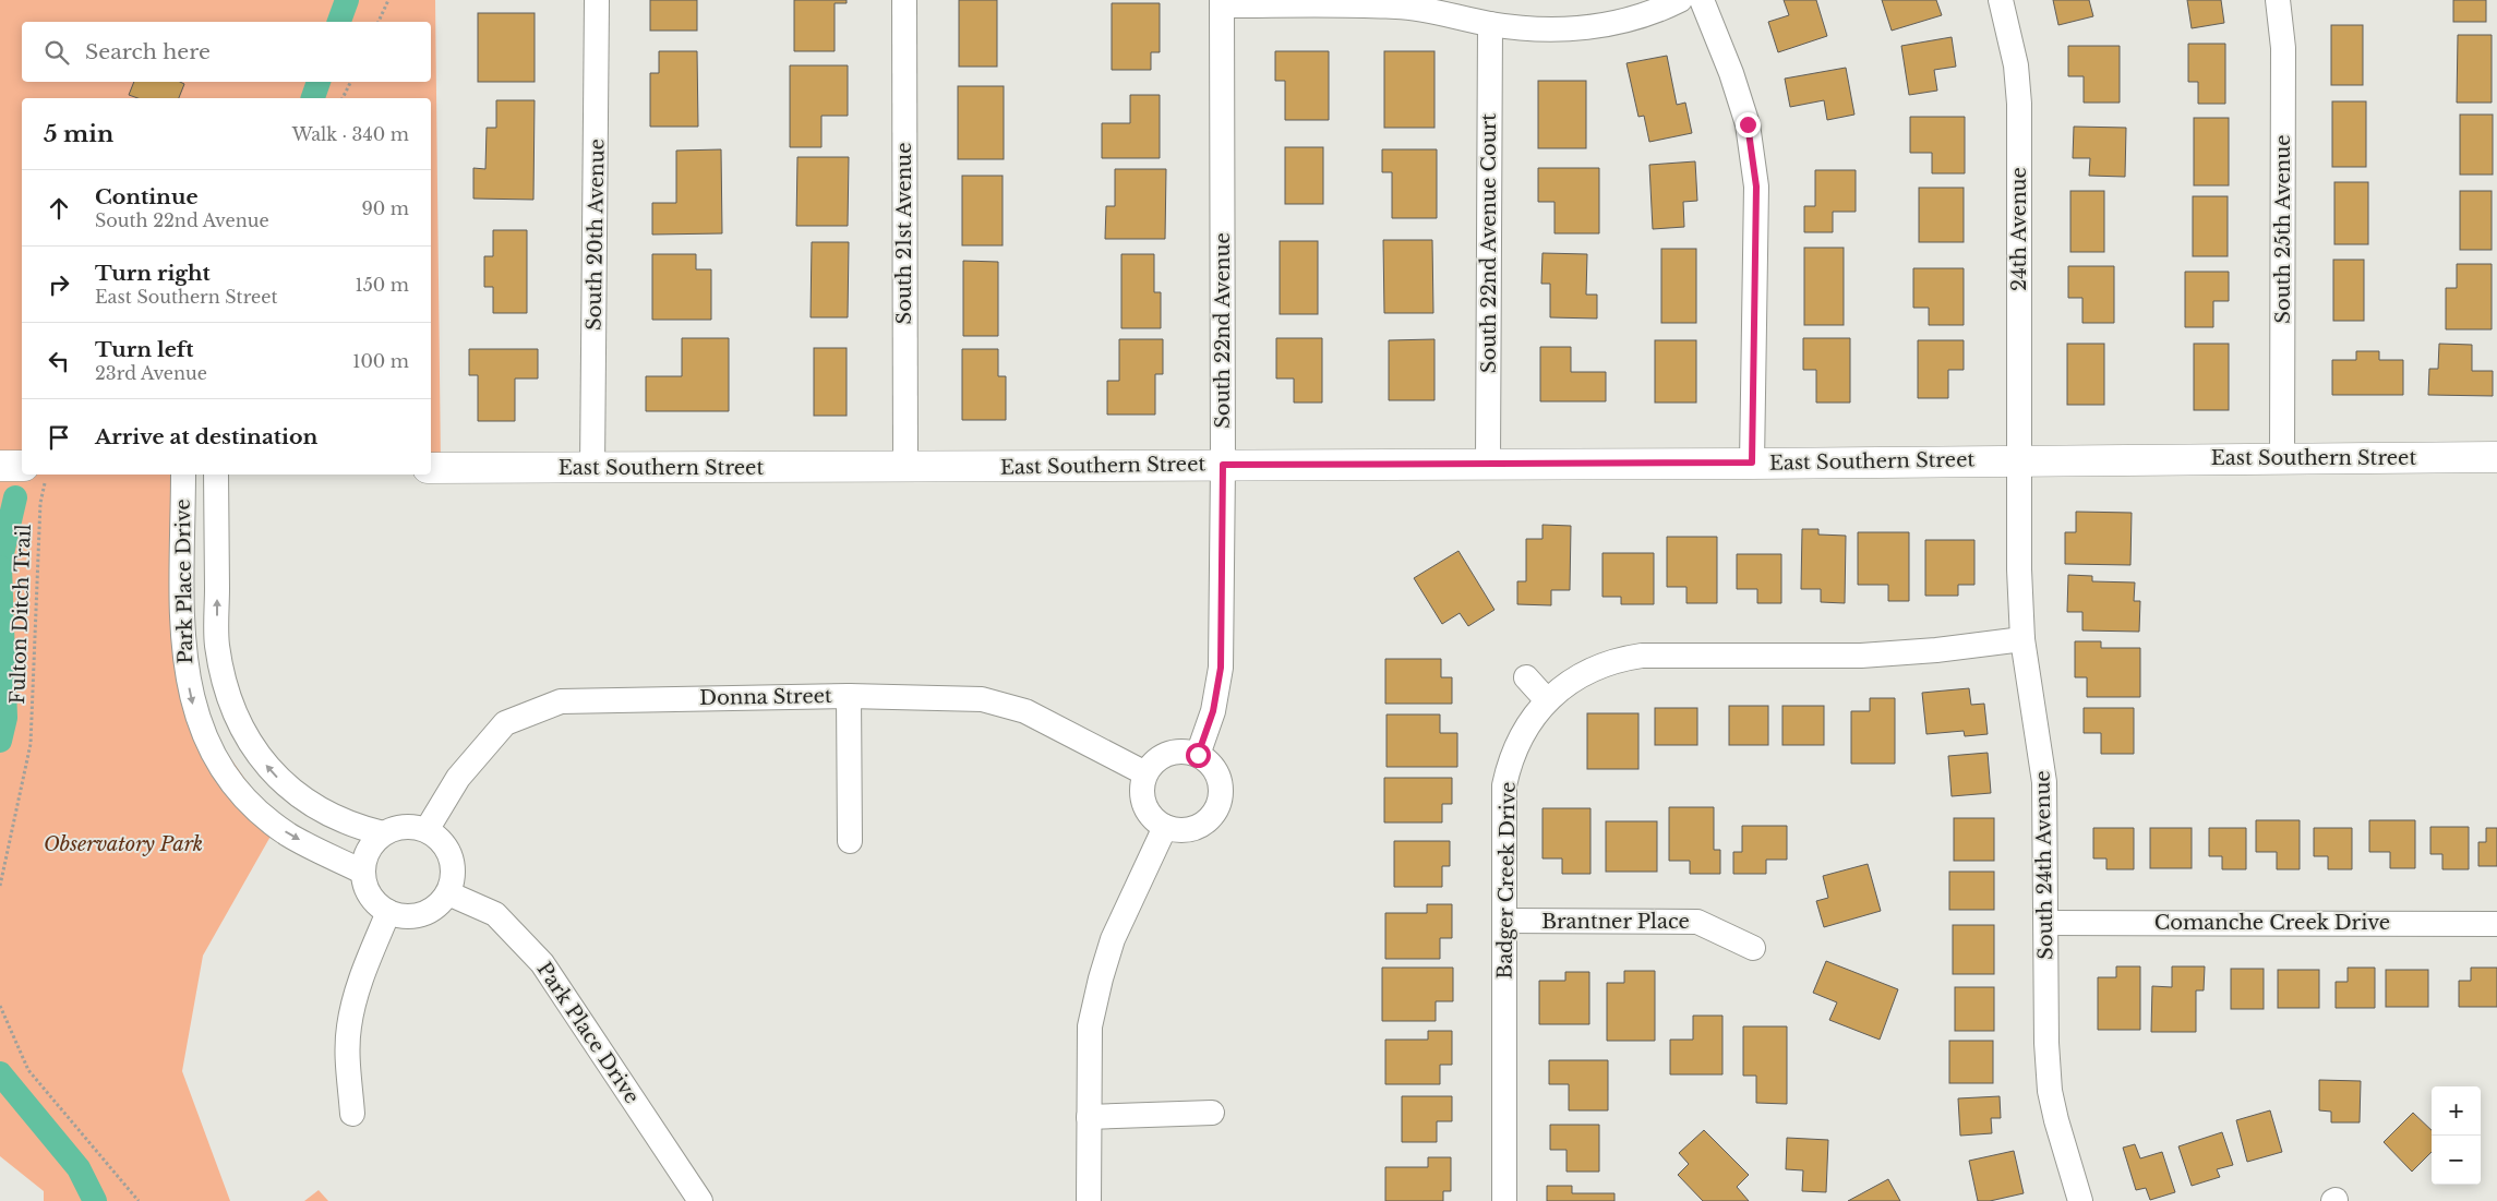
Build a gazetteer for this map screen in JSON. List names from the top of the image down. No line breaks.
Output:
{"streets":{"street":["24th Avenue","South 25th Avenue","South 21st Avenue","South 20th Avenue","South 22nd Avenue Court","South 22nd Avenue","East Southern Street","Park Place Drive","Donna Street","South 24th Avenue","Badger Creek Drive","Brantner Place","Comanche Creek Drive"],"path":["Fulton Ditch Trail"]},"crossings":[["24th Avenue","East Southern Street"],["24th Avenue","South 24th Avenue"],["South 25th Avenue","East Southern Street"],["South 21st Avenue","East Southern Street"],["South 20th Avenue","East Southern Street"],["South 22nd Avenue Court","East Southern Street"],["South 22nd Avenue","East Southern Street"],["South 22nd Avenue","Donna Street"],["East Southern Street","South 24th Avenue"],["Park Place Drive","Donna Street"],["South 24th Avenue","Badger Creek Drive"],["South 24th Avenue","Comanche Creek Drive"],["Badger Creek Drive","Brantner Place"]],"parks":["Observatory Park"],"page":{"search":"Search here","heading":["5 min","Walk · 340 m"],"list":[["Continue","South 22nd Avenue","90 m"],["Turn right","East Southern Street","150 m"],["Turn left","23rd Avenue","100 m"],"Arrive at destination"],"map_buttons":["+","−"]}}
